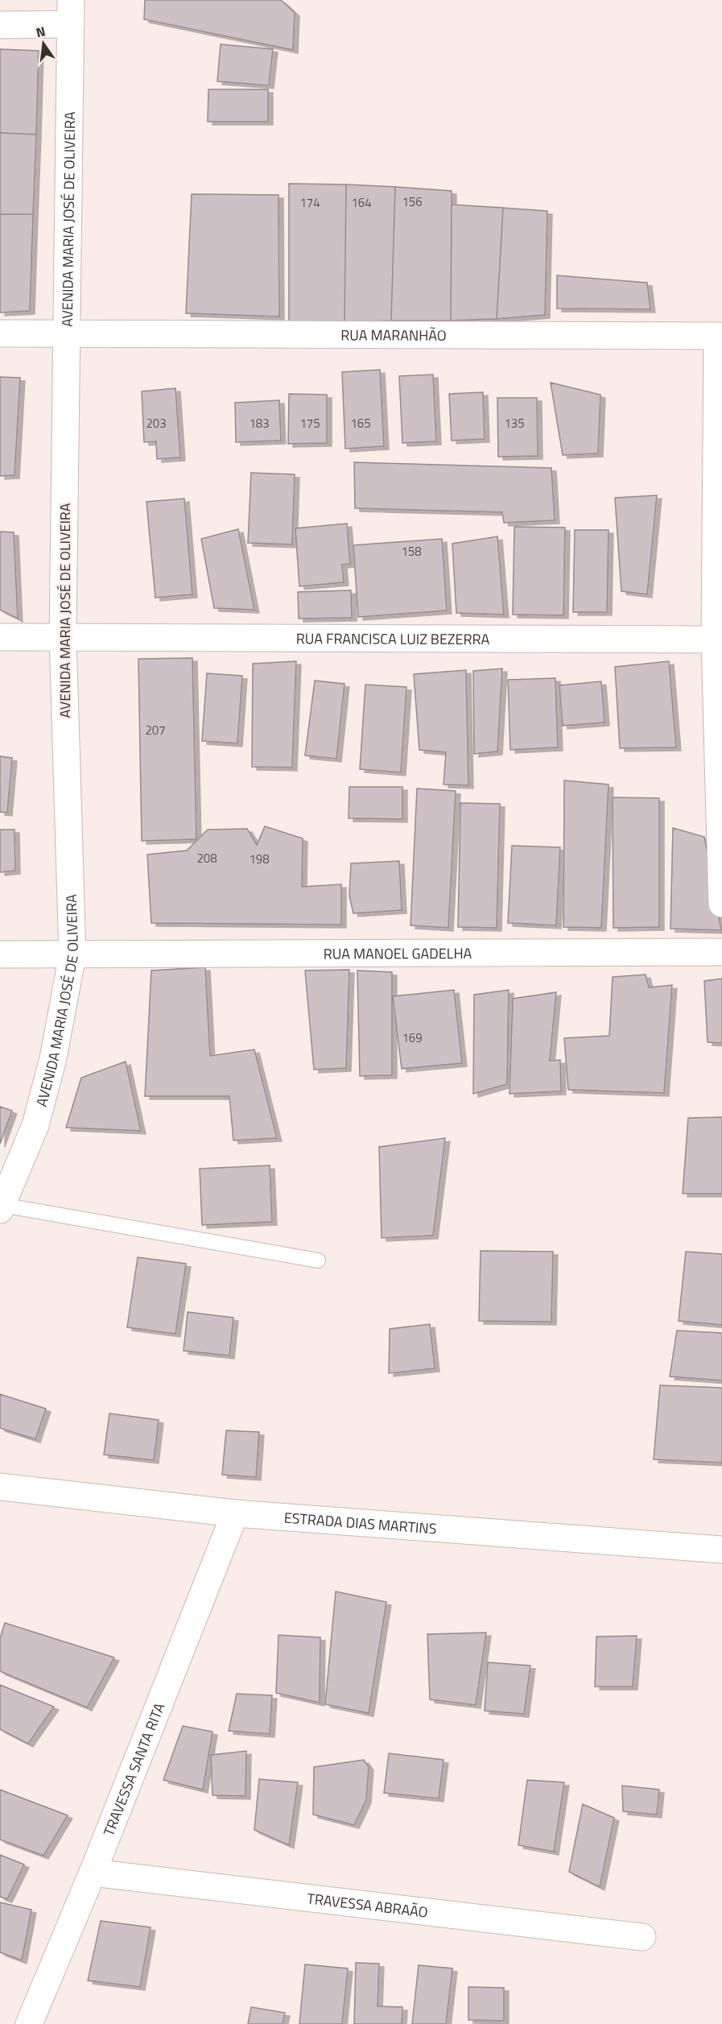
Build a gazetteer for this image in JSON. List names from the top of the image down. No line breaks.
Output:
{"streets":{"street":["AVENIDA MARIA JOSÉ DE OLIVEIRA","RUA MARANHÃO","RUA FRANCISCA LUIZ BEZERRA","RUA MANOEL GADELHA","ESTRADA DIAS MARTINS","TRAVESSA SANTA RITA","TRAVESSA ABRAÃO"]},"crossings":[["AVENIDA MARIA JOSÉ DE OLIVEIRA","RUA MARANHÃO"],["AVENIDA MARIA JOSÉ DE OLIVEIRA","RUA FRANCISCA LUIZ BEZERRA"],["AVENIDA MARIA JOSÉ DE OLIVEIRA","RUA MANOEL GADELHA"],["ESTRADA DIAS MARTINS","TRAVESSA SANTA RITA"],["TRAVESSA SANTA RITA","TRAVESSA ABRAÃO"]],"house_numbers":["156","174","164","203","183","175","165","135","158","207","208","198","169"],"north":"top"}
